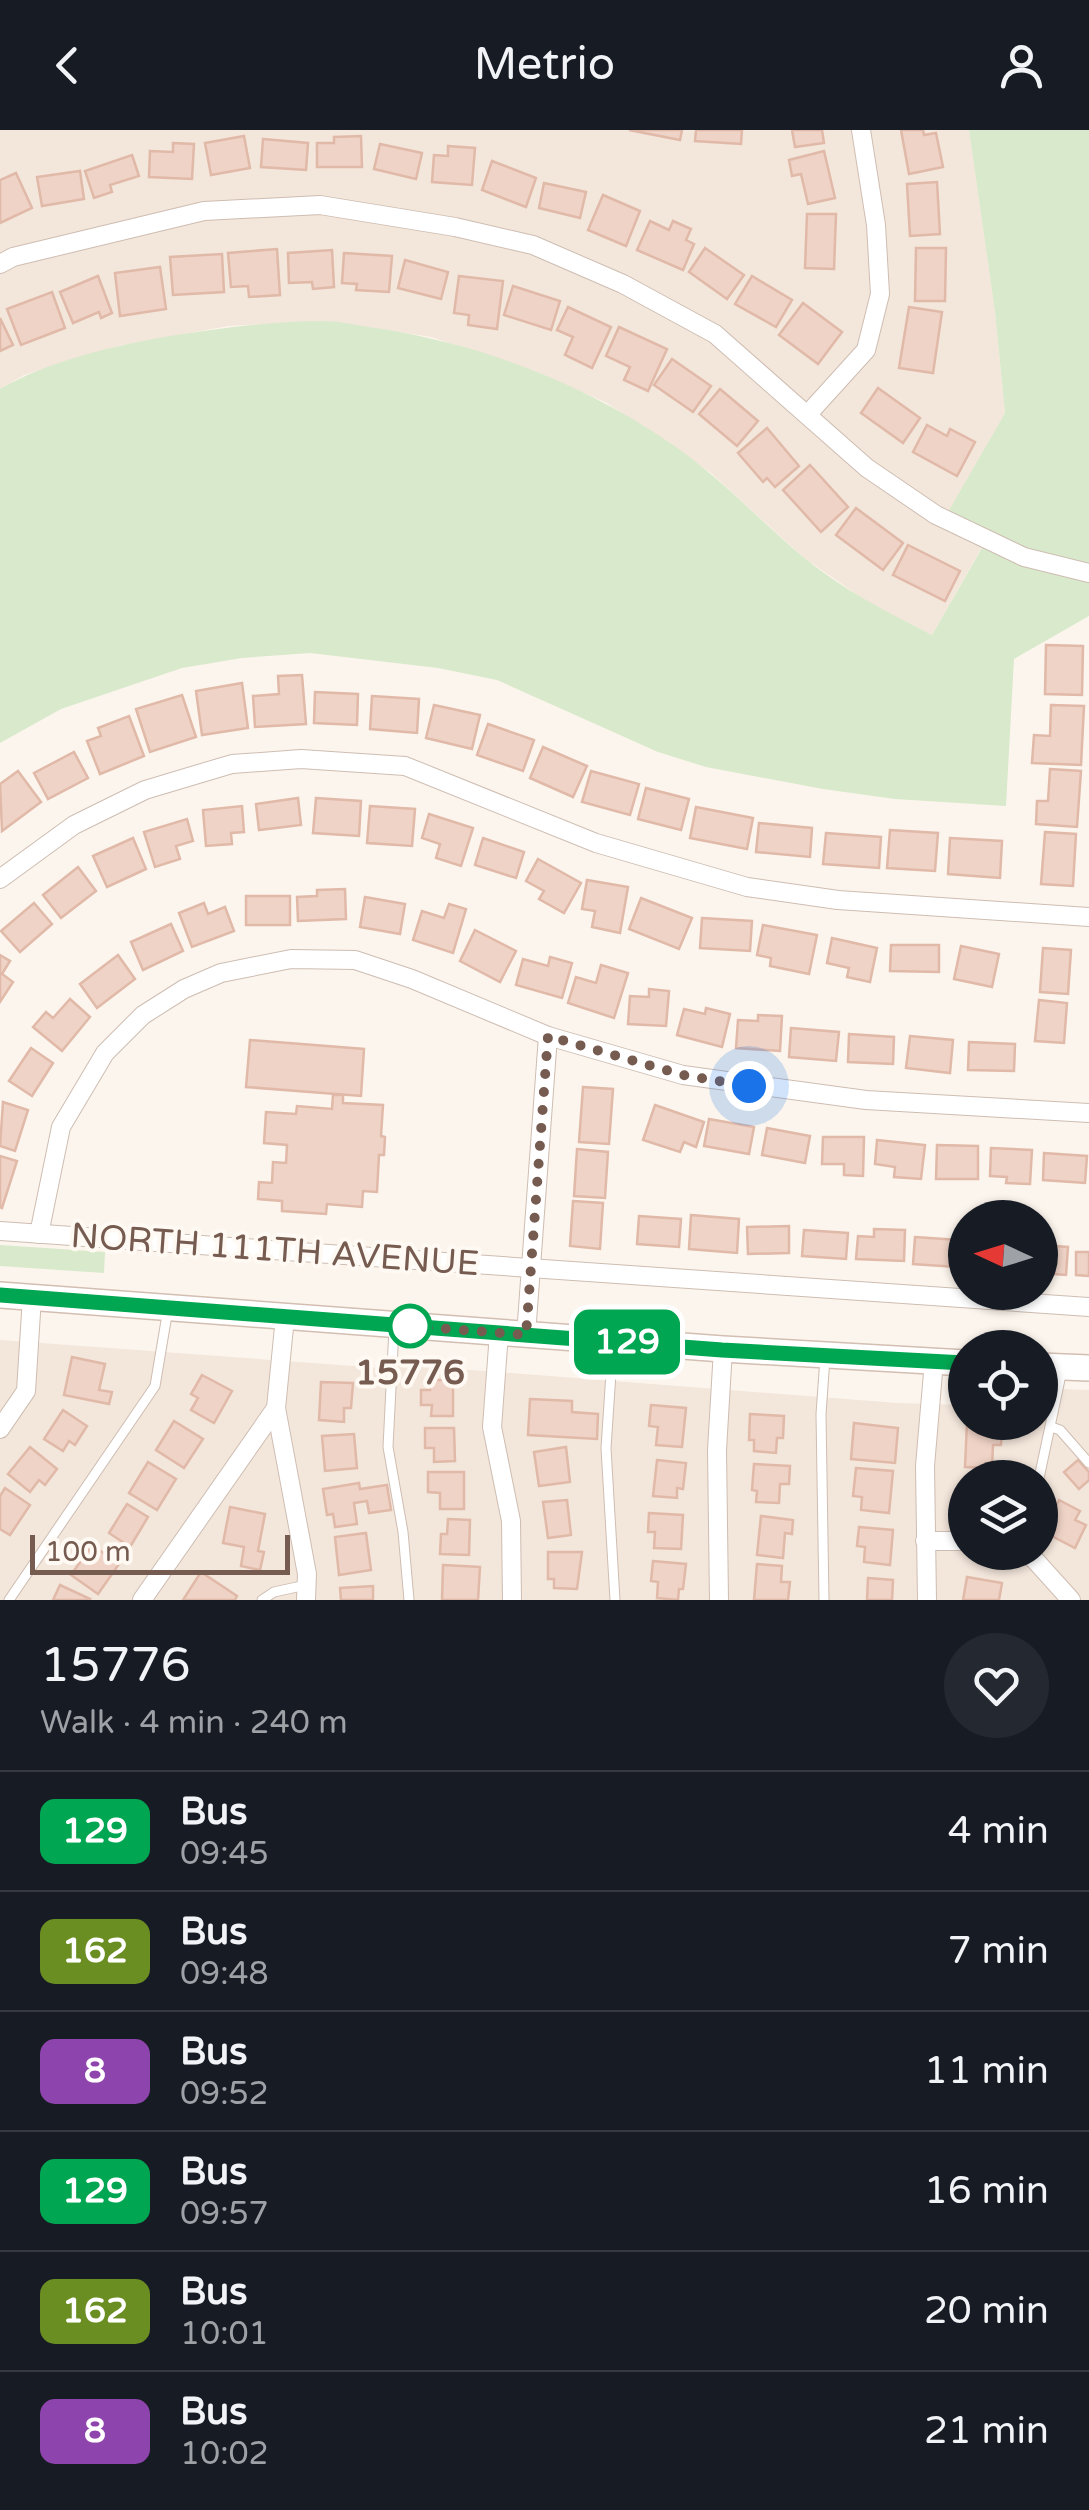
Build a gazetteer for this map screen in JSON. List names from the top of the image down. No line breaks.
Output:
{"streets":{"street":["NORTH 111TH AVENUE"]},"places":["15776"],"lines":["bus line 129"],"scale_bar":"100 m","north":"left","page":{"header":"Metrio","on_map":"129","scale":"100 m","heading":["15776","Walk · 4 min · 240 m"],"list":[{"mark":"129","name":"Bus","note":"09:45","value":"4 min"},{"mark":"162","name":"Bus","note":"09:48","value":"7 min"},{"mark":"8","name":"Bus","note":"09:52","value":"11 min"},{"mark":"129","name":"Bus","note":"09:57","value":"16 min"},{"mark":"162","name":"Bus","note":"10:01","value":"20 min"},{"mark":"8","name":"Bus","note":"10:02","value":"21 min"}]}}
